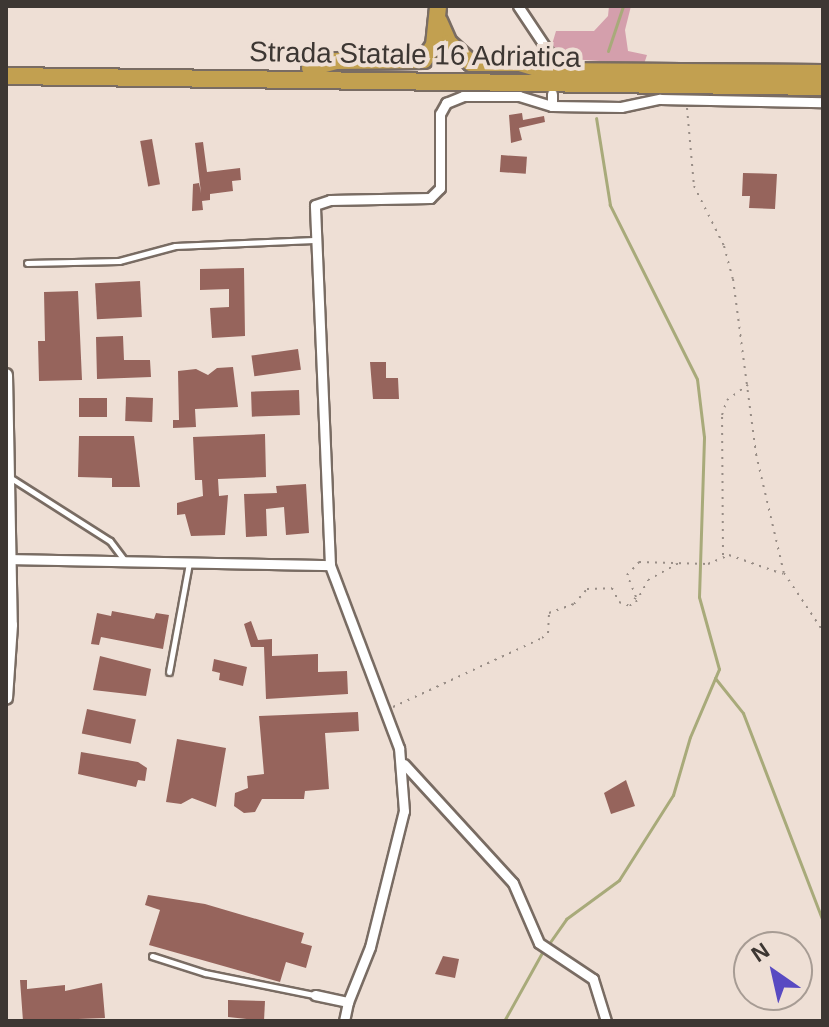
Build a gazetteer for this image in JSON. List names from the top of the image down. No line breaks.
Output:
{"streets":{"highway":["Strada Statale 16 Adriatica"]},"north":"top left"}
